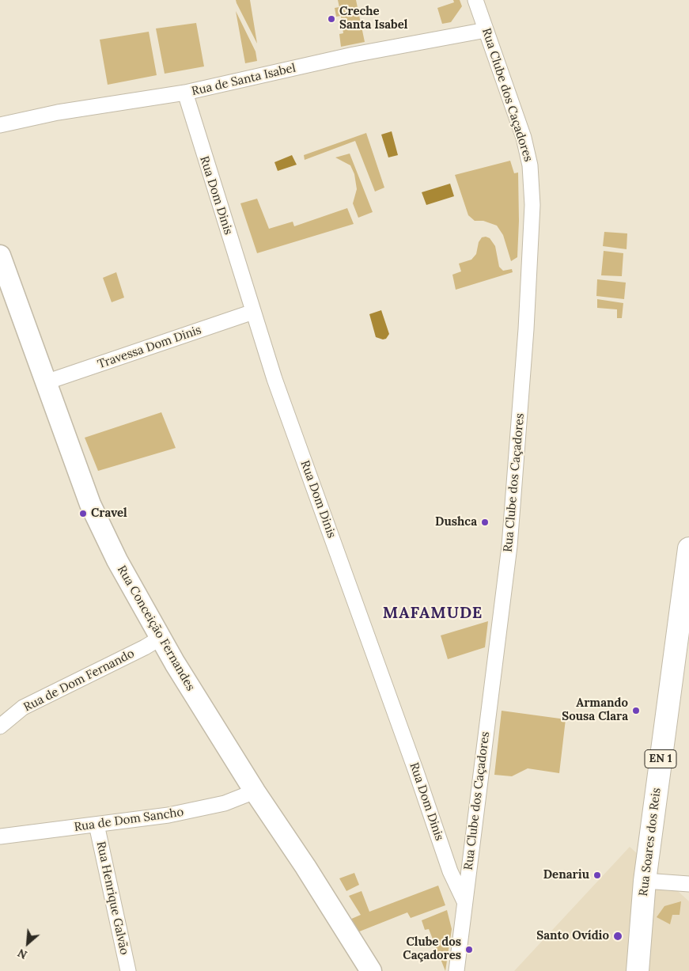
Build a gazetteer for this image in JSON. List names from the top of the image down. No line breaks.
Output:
{"streets":{"main road":["Rua Conceição Fernandes","EN 1","Rua Soares dos Reis"],"street":["Rua de Santa Isabel","Rua Clube dos Caçadores","Rua Dom Dinis","Travessa Dom Dinis","Rua de Dom Fernando","Rua de Dom Sancho","Rua Henrique Galvão"]},"crossings":[["Rua de Santa Isabel","Rua Clube dos Caçadores"],["Rua de Santa Isabel","Rua Dom Dinis"],["Rua Clube dos Caçadores","Rua Dom Dinis"],["Rua Dom Dinis","Travessa Dom Dinis"],["Travessa Dom Dinis","Rua Conceição Fernandes"],["Rua Conceição Fernandes","Rua de Dom Fernando"],["Rua Conceição Fernandes","Rua de Dom Sancho"],["Rua de Dom Sancho","Rua Henrique Galvão"]],"districts":["MAFAMUDE"],"places":["Creche Santa Isabel","Cravel","Dushca","Armando Sousa Clara","Denariu","Santo Ovídio","Clube dos Caçadores"],"north":"bottom left"}
